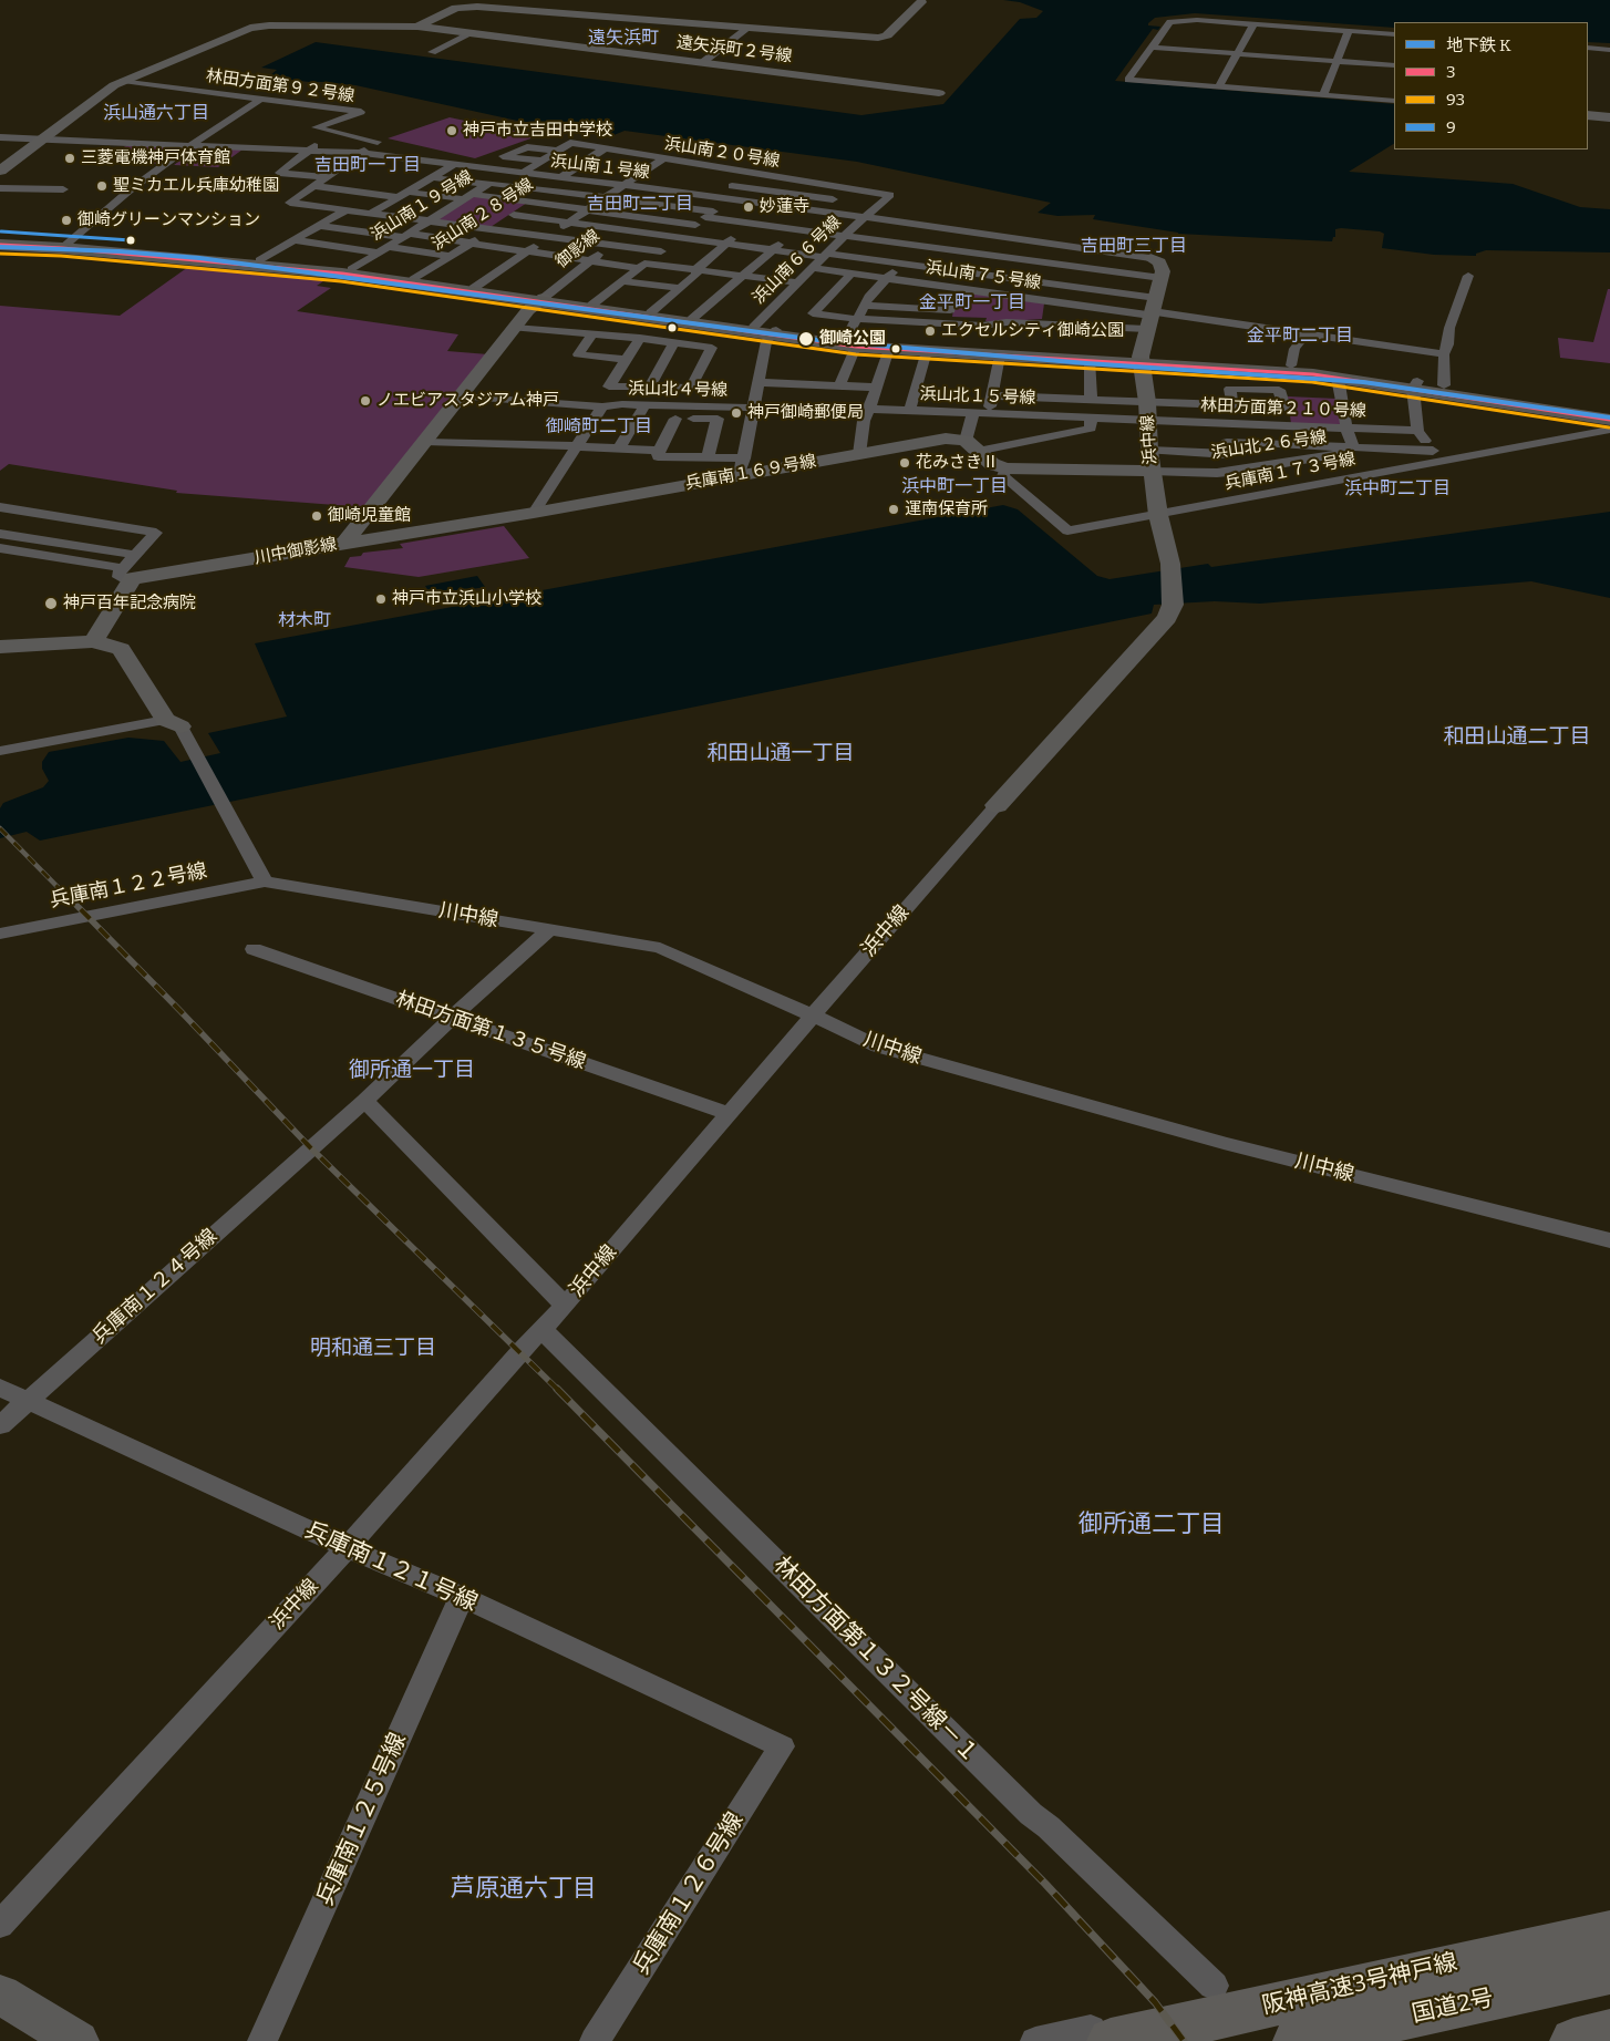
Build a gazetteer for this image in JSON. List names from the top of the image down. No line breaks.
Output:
{"streets":{"highway":["阪神高速3号神戸線","国道2号"],"street":["遠矢浜町２号線","林田方面第９２号線","浜山南２０号線","浜山南１号線","浜山南１９号線","浜山南２８号線","御影線","浜山南６６号線","浜山南７５号線","浜山北４号線","浜山北１５号線","林田方面第２１０号線","浜中線","浜山北２６号線","兵庫南１７３号線","兵庫南１６９号線","川中御影線","兵庫南１２２号線","川中線","林田方面第１３５号線","兵庫南１２４号線","兵庫南１２１号線","林田方面第１３２号線－１","兵庫南１２５号線","兵庫南１２６号線"]},"crossings":[["林田方面第９２号線","浜山南１号線"],["浜山南２０号線","浜山南１号線"],["浜山南２０号線","浜山南２８号線"],["浜山南２０号線","御影線"],["浜山南２０号線","浜山南６６号線"],["浜山南１号線","浜山南１９号線"],["浜山南１号線","浜山南２８号線"],["浜山南１号線","御影線"],["浜山南１号線","浜山南６６号線"],["御影線","川中御影線"],["浜山南６６号線","浜山南７５号線"],["浜山南７５号線","浜中線"],["浜山北４号線","川中御影線"],["浜山北１５号線","林田方面第２１０号線"],["浜山北１５号線","浜中線"],["林田方面第２１０号線","浜中線"],["林田方面第２１０号線","浜山北２６号線"],["浜中線","浜山北２６号線"],["浜中線","兵庫南１７３号線"],["浜中線","川中線"],["浜中線","林田方面第１３５号線"],["浜中線","兵庫南１２１号線"],["浜中線","林田方面第１３２号線－１"],["兵庫南１６９号線","川中御影線"],["兵庫南１２２号線","川中線"],["川中線","兵庫南１２４号線"],["林田方面第１３５号線","兵庫南１２４号線"],["兵庫南１２４号線","兵庫南１２１号線"],["兵庫南１２１号線","兵庫南１２５号線"],["兵庫南１２１号線","兵庫南１２６号線"]],"districts":["遠矢浜町","浜山通六丁目","吉田町一丁目","吉田町二丁目","吉田町三丁目","金平町一丁目","金平町二丁目","御崎町二丁目","浜中町一丁目","浜中町二丁目","材木町","和田山通二丁目","和田山通一丁目","御所通一丁目","明和通三丁目","御所通二丁目","芦原通六丁目"],"places":["神戸市立吉田中学校","三菱電機神戸体育館","聖ミカエル兵庫幼稚園","妙蓮寺","御崎グリーンマンション","エクセルシティ御崎公園","御崎公園","ノエビアスタジアム神戸","神戸御崎郵便局","花みさきⅡ","運南保育所","御崎児童館","神戸市立浜山小学校","神戸百年記念病院"],"lines":["transit line 9","transit line 3","metro line K","transit line 93"],"legend":["地下鉄 K","3","93","9"]}
